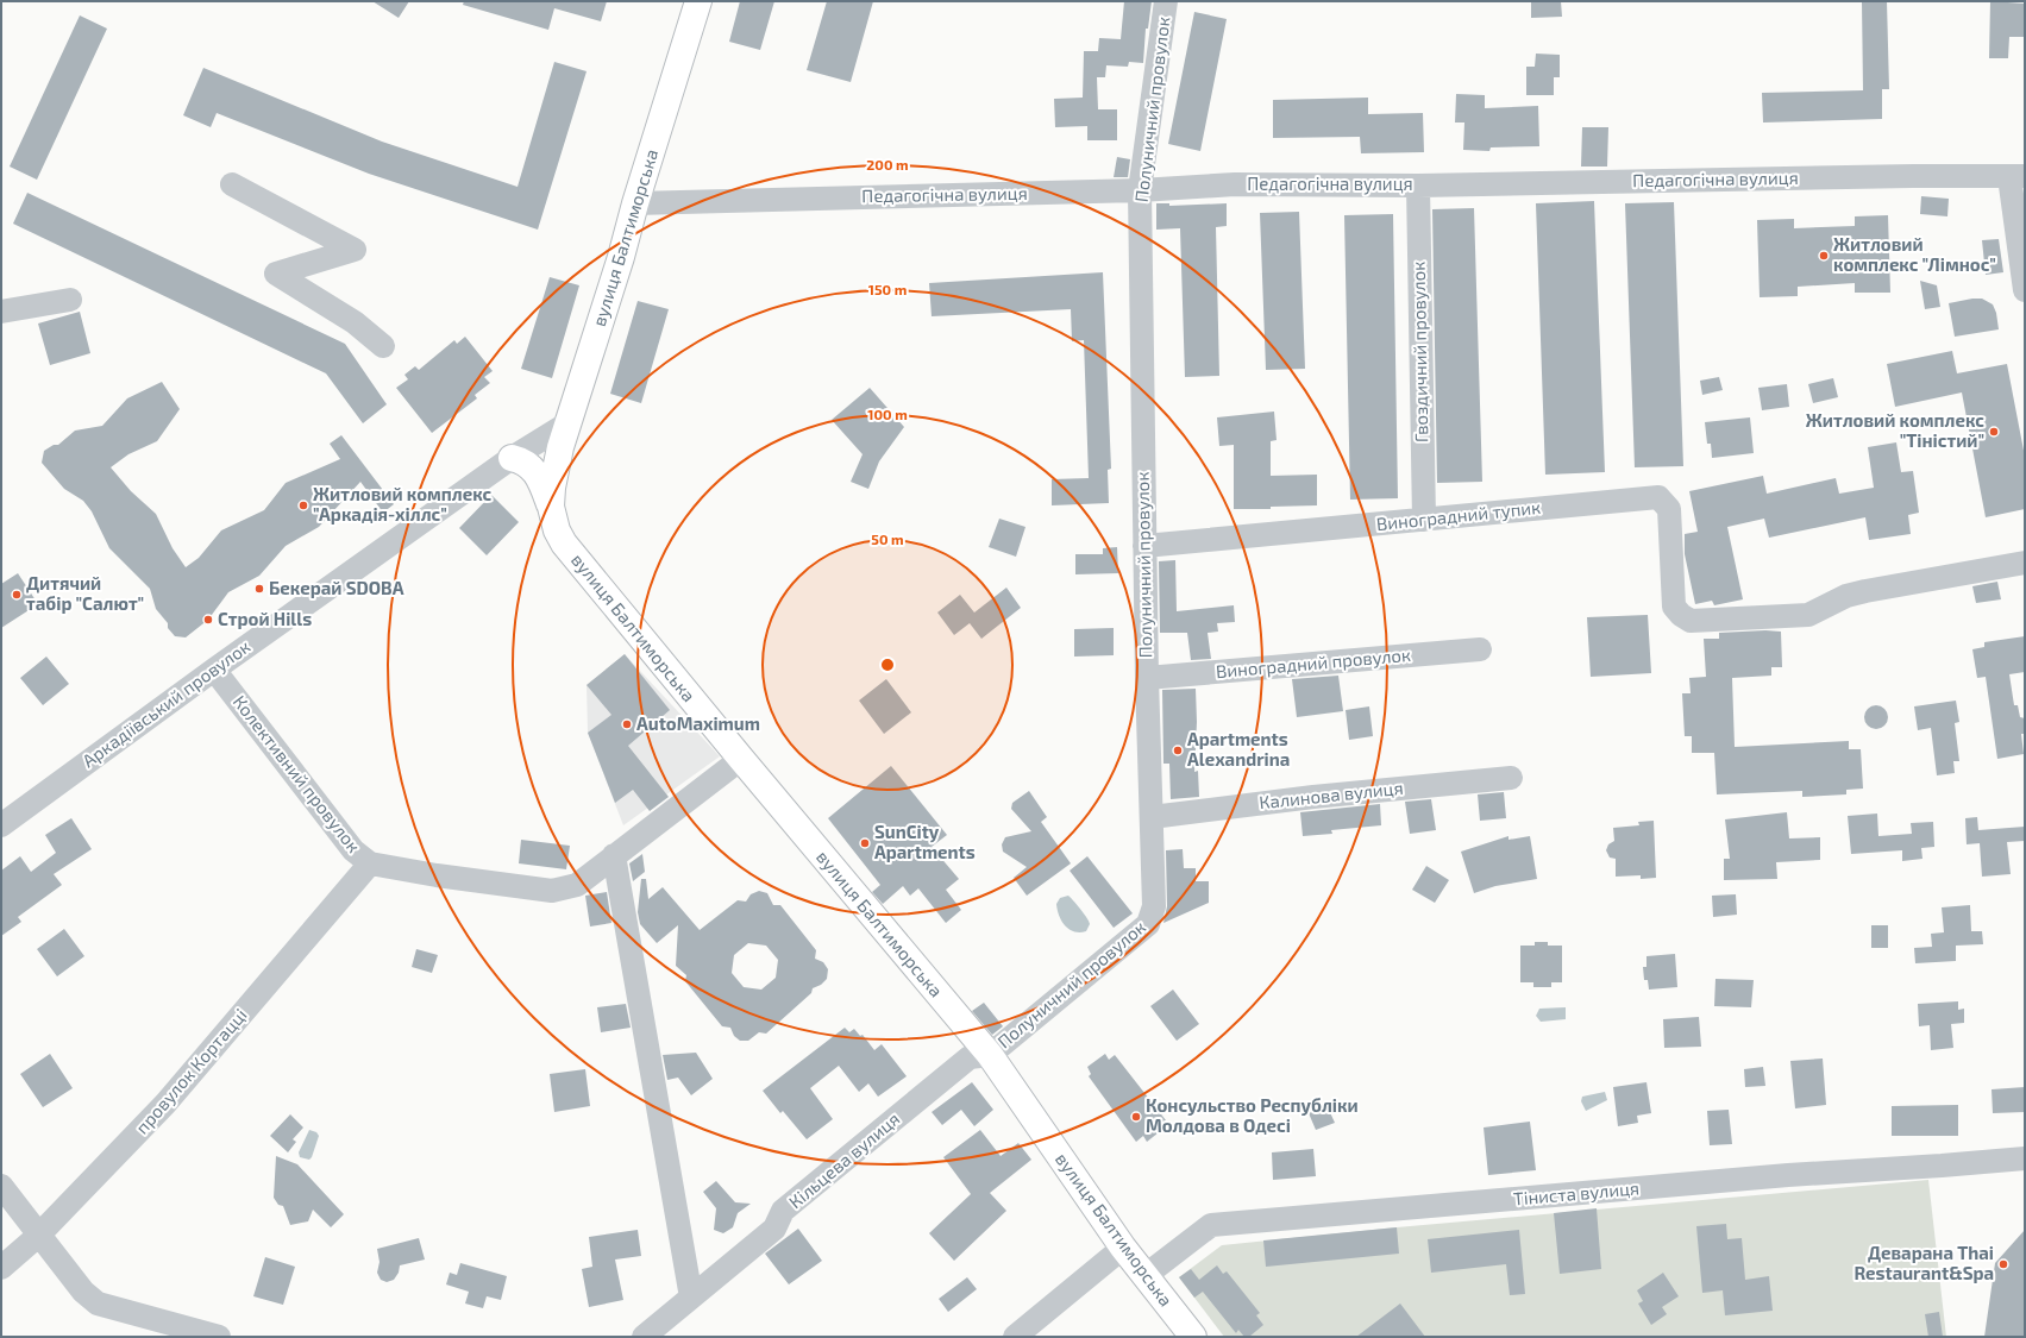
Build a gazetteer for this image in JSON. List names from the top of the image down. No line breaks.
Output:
{"streets":{"main road":["вулиця Балтиморська"],"street":["Полуничний провулок","Педагогічна вулиця","Гвоздичний провулок","Виноградний тупик","Виноградний провулок","Аркадіївський провулок","Колективний провулок","Калинова вулиця","провулок Кортацці","Кільцева вулиця","Тіниста вулиця"]},"crossings":[["Полуничний провулок","Педагогічна вулиця"],["Полуничний провулок","вулиця Балтиморська"],["Полуничний провулок","Виноградний тупик"],["Полуничний провулок","Виноградний провулок"],["Полуничний провулок","Калинова вулиця"],["Полуничний провулок","Кільцева вулиця"],["Педагогічна вулиця","вулиця Балтиморська"],["Педагогічна вулиця","Гвоздичний провулок"],["вулиця Балтиморська","Аркадіївський провулок"],["вулиця Балтиморська","Колективний провулок"],["вулиця Балтиморська","Кільцева вулиця"],["вулиця Балтиморська","Тіниста вулиця"],["Гвоздичний провулок","Виноградний тупик"],["Аркадіївський провулок","Колективний провулок"],["Колективний провулок","провулок Кортацці"]],"places":["Житловий комплекс \"Лімнос\"","Житловий комплекс \"Тіністий\"","Житловий комплекс \"Аркадія-хіллс\"","Бекерай SDOBA","Дитячий табір \"Салют\"","Строй Hills","AutoMaximum","Apartments Alexandrina","SunCity Apartments","Консульство Республіки Молдова в Одесі","Деварана Thai Restaurant&Spa"],"rings":["200 m","150 m","100 m","50 m"]}
